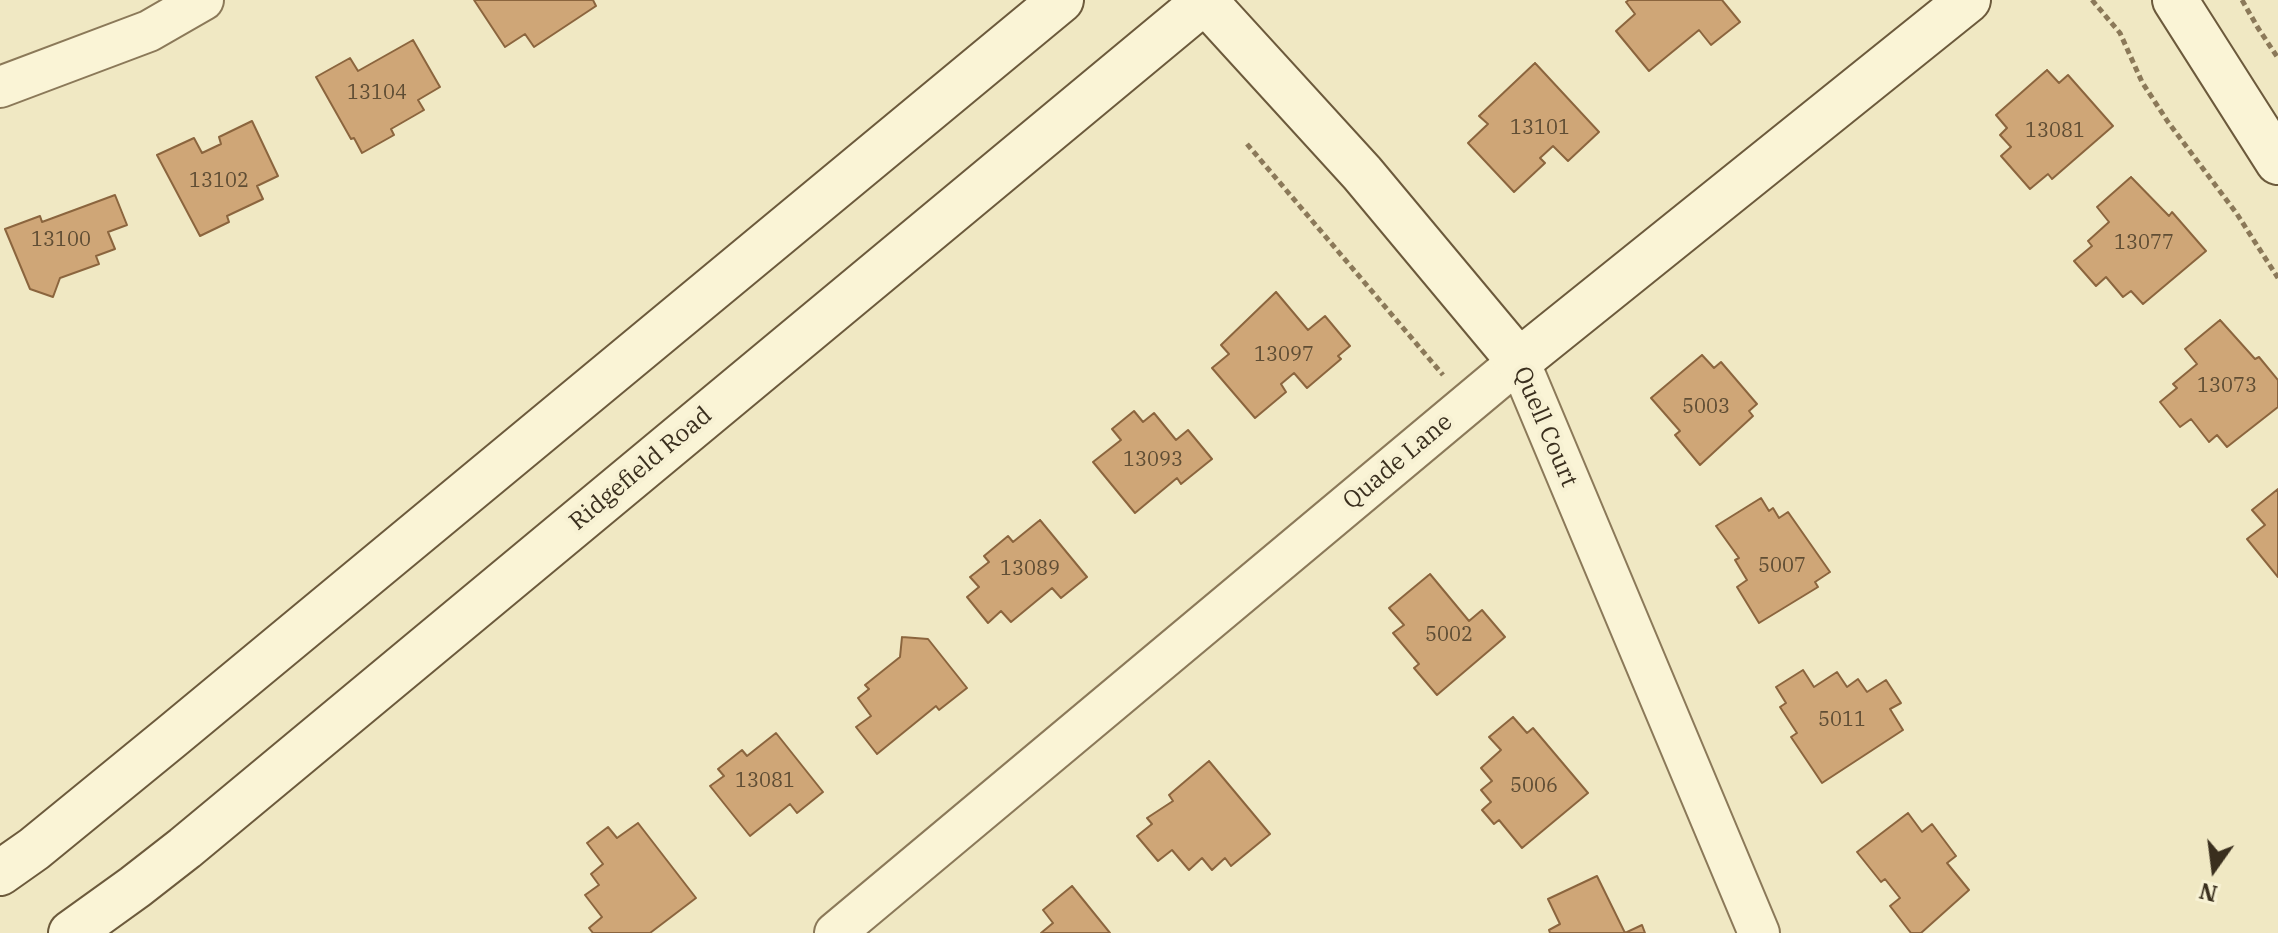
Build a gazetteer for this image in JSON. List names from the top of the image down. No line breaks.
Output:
{"streets":{"main road":["Quell Court","Quade Lane","Ridgefield Road"]},"crossings":[["Quell Court","Quade Lane"],["Quell Court","Ridgefield Road"]],"house_numbers":["13104","13101","13081","13102","13100","13077","13097","13073","5003","13093","5007","13089","5002","5011","13081","5006"],"north":"bottom"}
